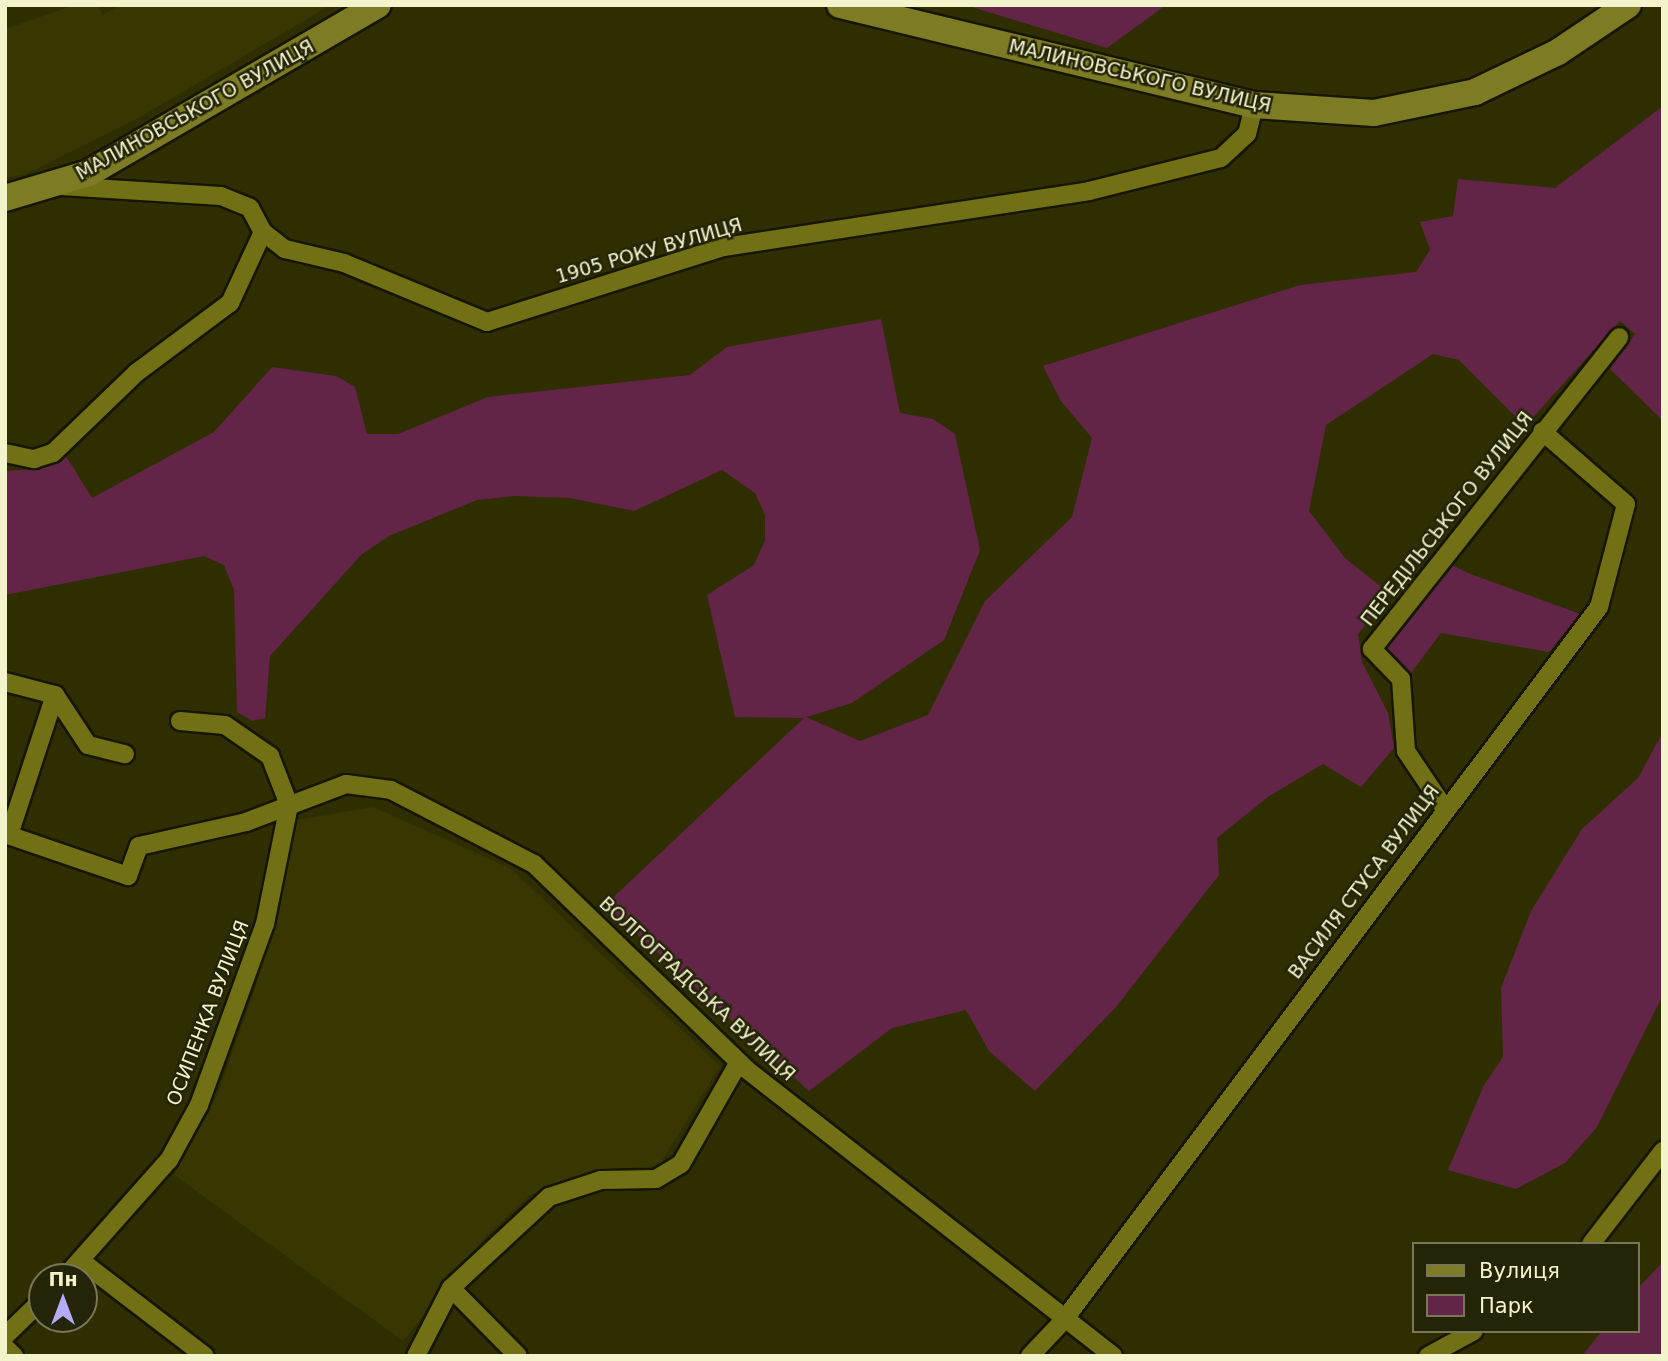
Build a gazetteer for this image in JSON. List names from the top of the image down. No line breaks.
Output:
{"streets":{"main road":["МАЛИНОВСЬКОГО ВУЛИЦЯ"],"street":["1905 РОКУ ВУЛИЦЯ","ПЕРЕДІЛЬСЬКОГО ВУЛИЦЯ","ВАСИЛЯ СТУСА ВУЛИЦЯ","ВОЛГОГРАДСЬКА ВУЛИЦЯ","ОСИПЕНКА ВУЛИЦЯ"]},"crossings":[["МАЛИНОВСЬКОГО ВУЛИЦЯ","1905 РОКУ ВУЛИЦЯ"],["ПЕРЕДІЛЬСЬКОГО ВУЛИЦЯ","ВАСИЛЯ СТУСА ВУЛИЦЯ"],["ВАСИЛЯ СТУСА ВУЛИЦЯ","ВОЛГОГРАДСЬКА ВУЛИЦЯ"],["ВОЛГОГРАДСЬКА ВУЛИЦЯ","ОСИПЕНКА ВУЛИЦЯ"]],"legend":["Вулиця","Парк"],"north":"top"}
